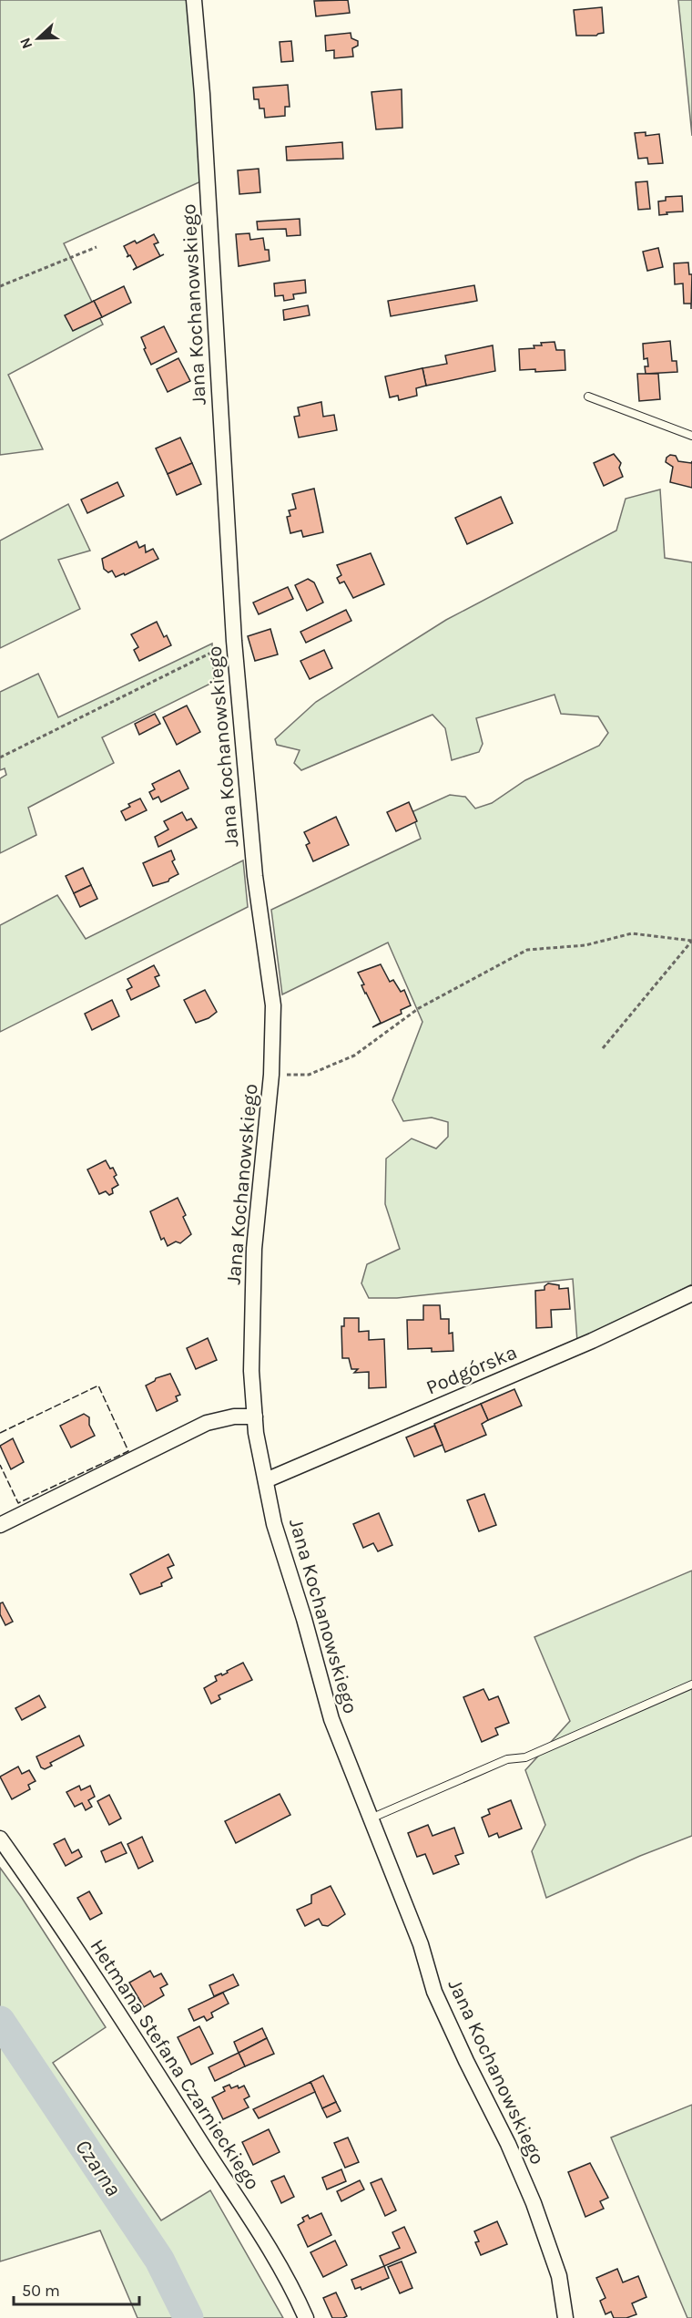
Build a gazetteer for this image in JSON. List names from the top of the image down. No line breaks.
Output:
{"streets":{"street":["Jana Kochanowskiego","Podgórska","Hetmana Stefana Czarnieckiego"]},"crossings":[["Jana Kochanowskiego","Podgórska"]],"water":["Czarna"],"scale_bar":"50 m","north":"left"}
